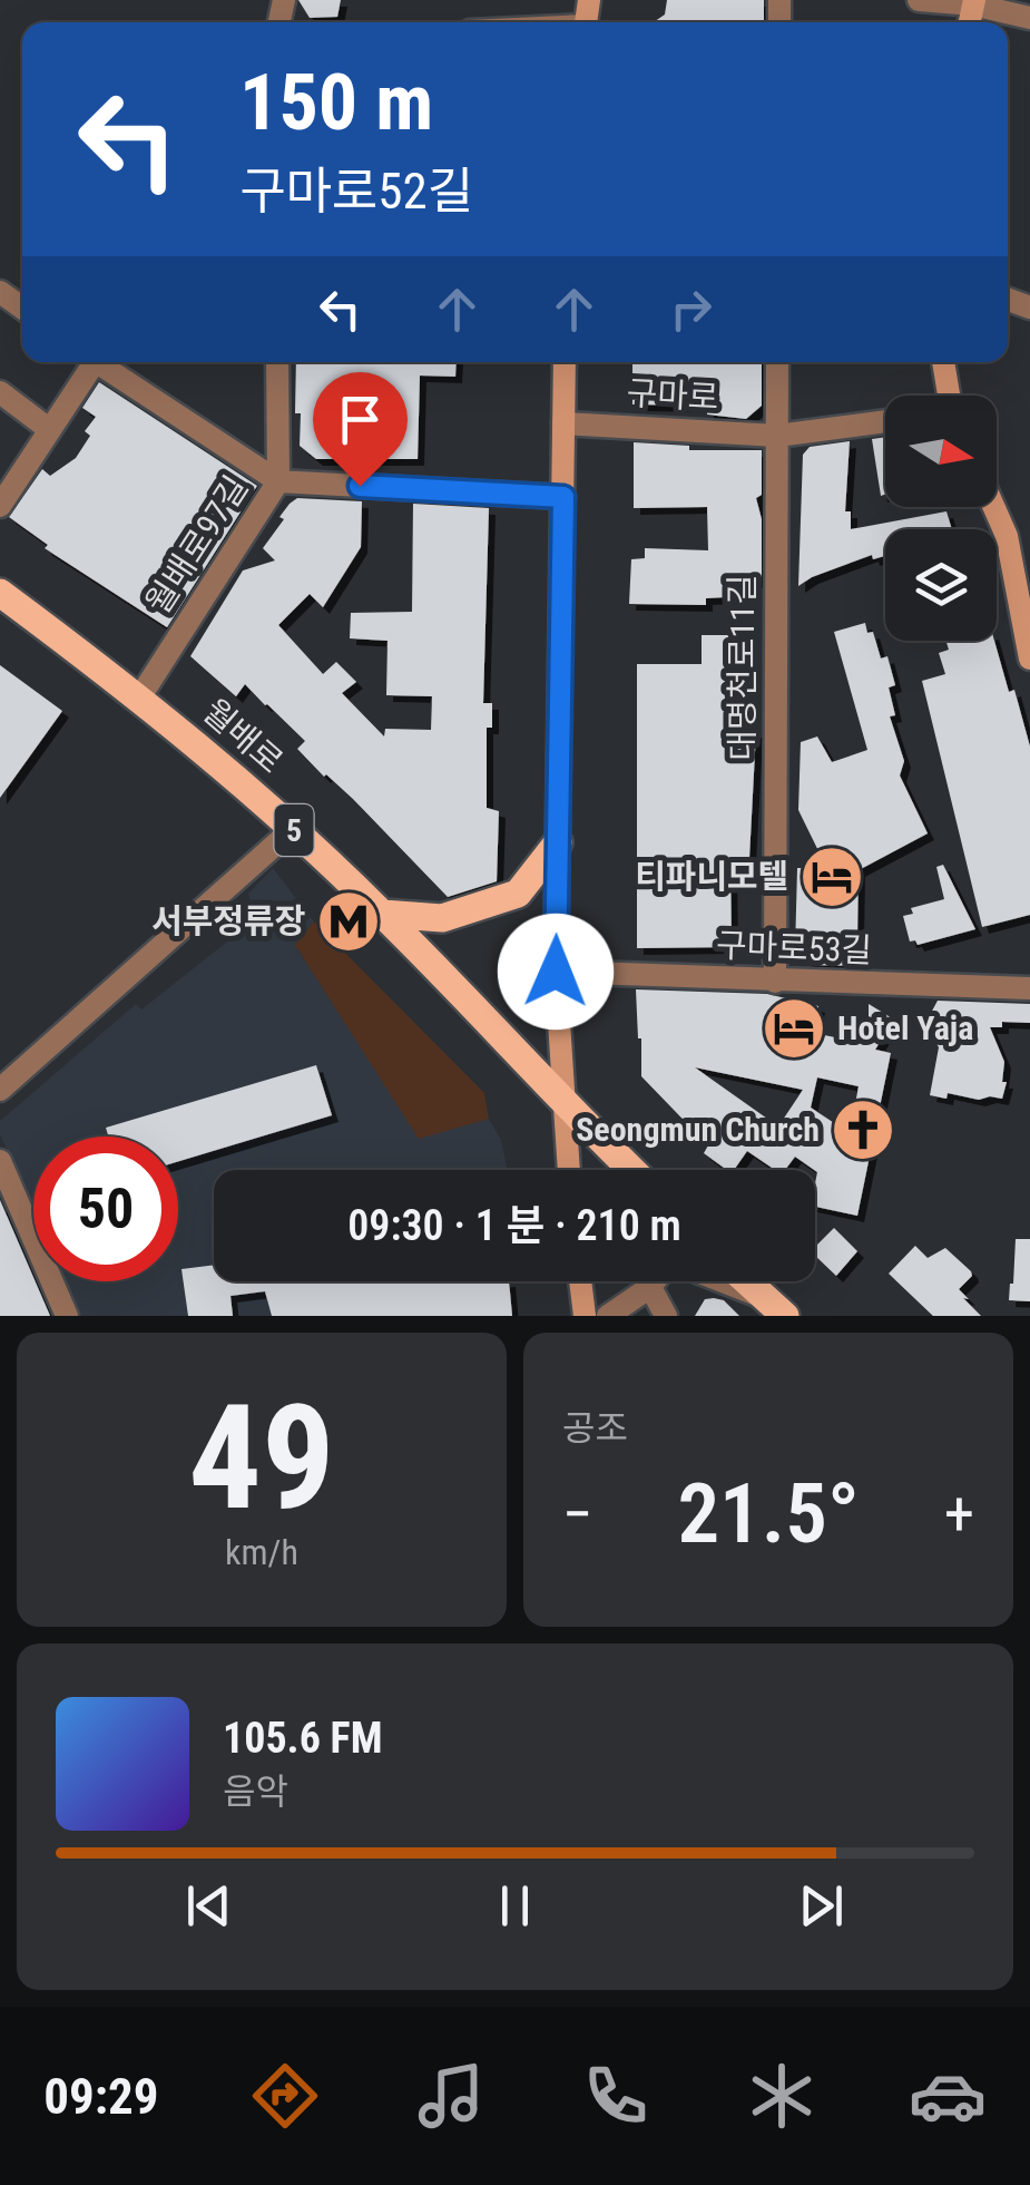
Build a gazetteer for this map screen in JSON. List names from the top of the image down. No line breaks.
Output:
{"streets":{"main road":["월배로","5"],"street":["구마로","월배로97길","대명천로11길","구마로53길"]},"crossings":[["구마로","대명천로11길"],["월배로97길","월배로"],["대명천로11길","구마로53길"],["월배로","5"]],"places":{"hotel":["티파니모텔","Hotel Yaja"],"metro station":["서부정류장"],"church":["Seongmun Church"]},"north":"right","page":{"turn":["150 m","구마로52길"],"limit":"50","trip":"09:30 · 1 분 · 210 m","tile":[["49","km/h"],"공조"],"heat":["−","21.5°","+"],"song":["105.6 FM","음악"],"tabs":"09:29"}}
